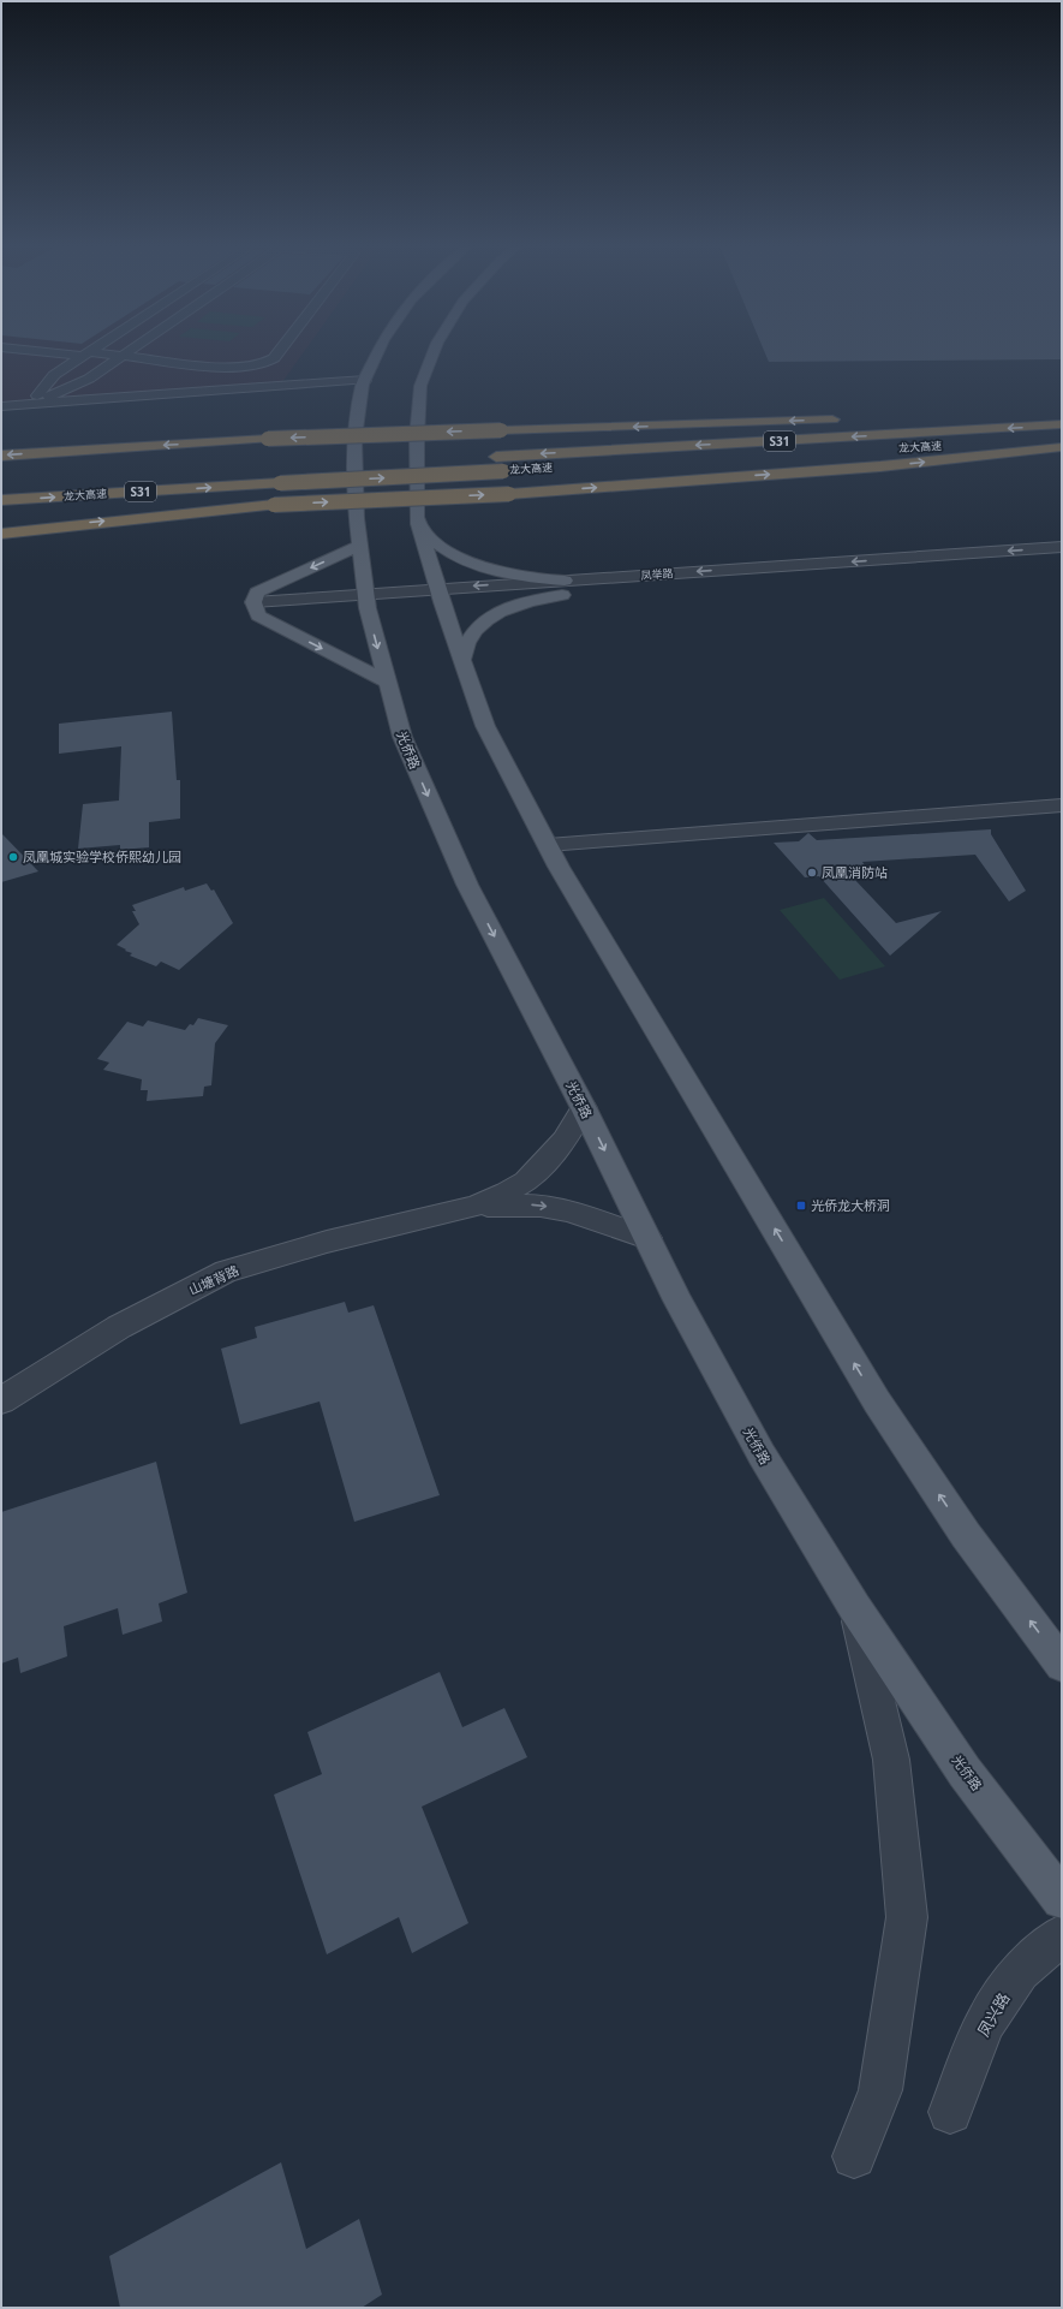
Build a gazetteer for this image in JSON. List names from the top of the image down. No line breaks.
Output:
{"streets":{"highway":["S31","龙大高速"],"main road":["光侨路"],"street":["凤举路","山塘背路","凤兴路"]},"crossings":[["凤举路","光侨路"]],"places":{"other":["凤凰城实验学校侨熙幼儿园","凤凰消防站"],"transit":["光侨龙大桥洞"]}}
